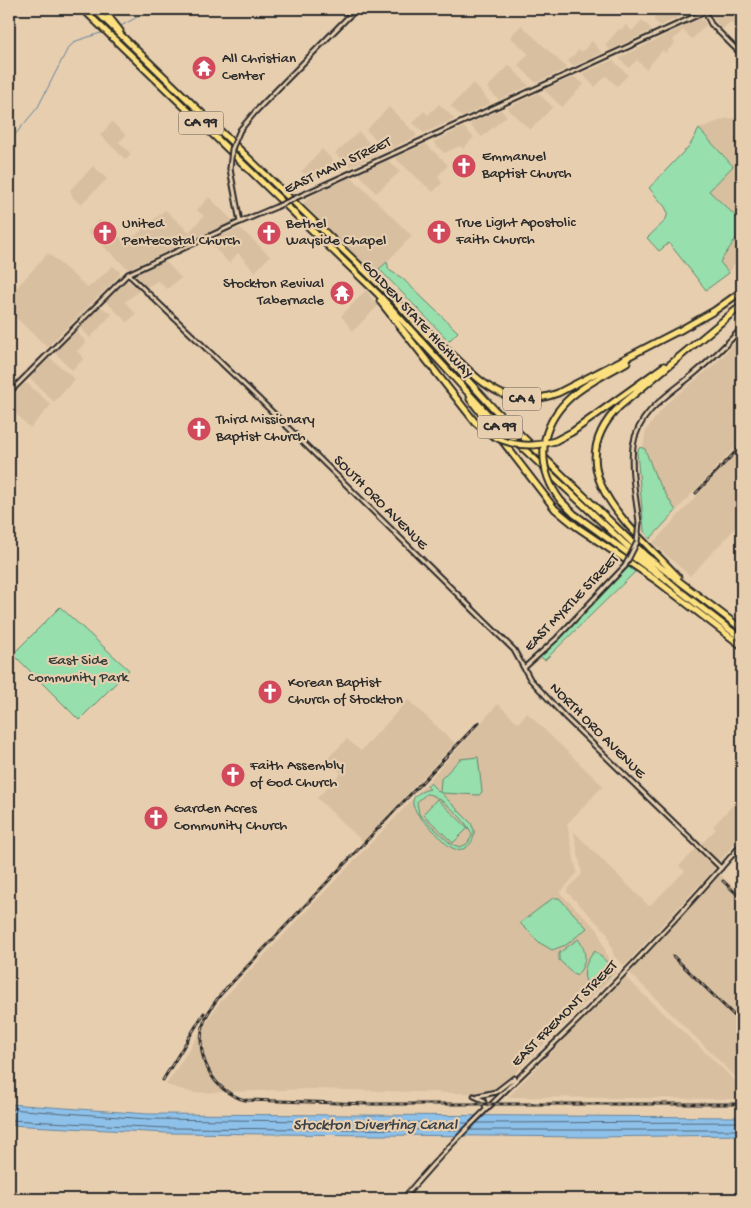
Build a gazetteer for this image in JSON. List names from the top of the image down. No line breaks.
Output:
{"streets":{"highway":["CA 99","GOLDEN STATE HIGHWAY","CA 4"],"street":["EAST MAIN STREET","SOUTH ORO AVENUE","EAST MYRTLE STREET","NORTH ORO AVENUE","EAST FREMONT STREET"]},"crossings":[["EAST MAIN STREET","SOUTH ORO AVENUE"],["GOLDEN STATE HIGHWAY","CA 4"],["SOUTH ORO AVENUE","NORTH ORO AVENUE"],["EAST MYRTLE STREET","NORTH ORO AVENUE"],["NORTH ORO AVENUE","EAST FREMONT STREET"]],"water":["Stockton Diverting Canal"],"parks":["East Side Community Park"],"places":{"temple":["All Christian Center","Stockton Revival Tabernacle"],"church":["Emmanuel Baptist Church","True Light Apostolic Faith Church","United Pentecostal Church","Bethel Wayside Chapel","Third Missionary Baptist Church","Korean Baptist Church of Stockton","Faith Assembly of God Church","Garden Acres Community Church"]}}
